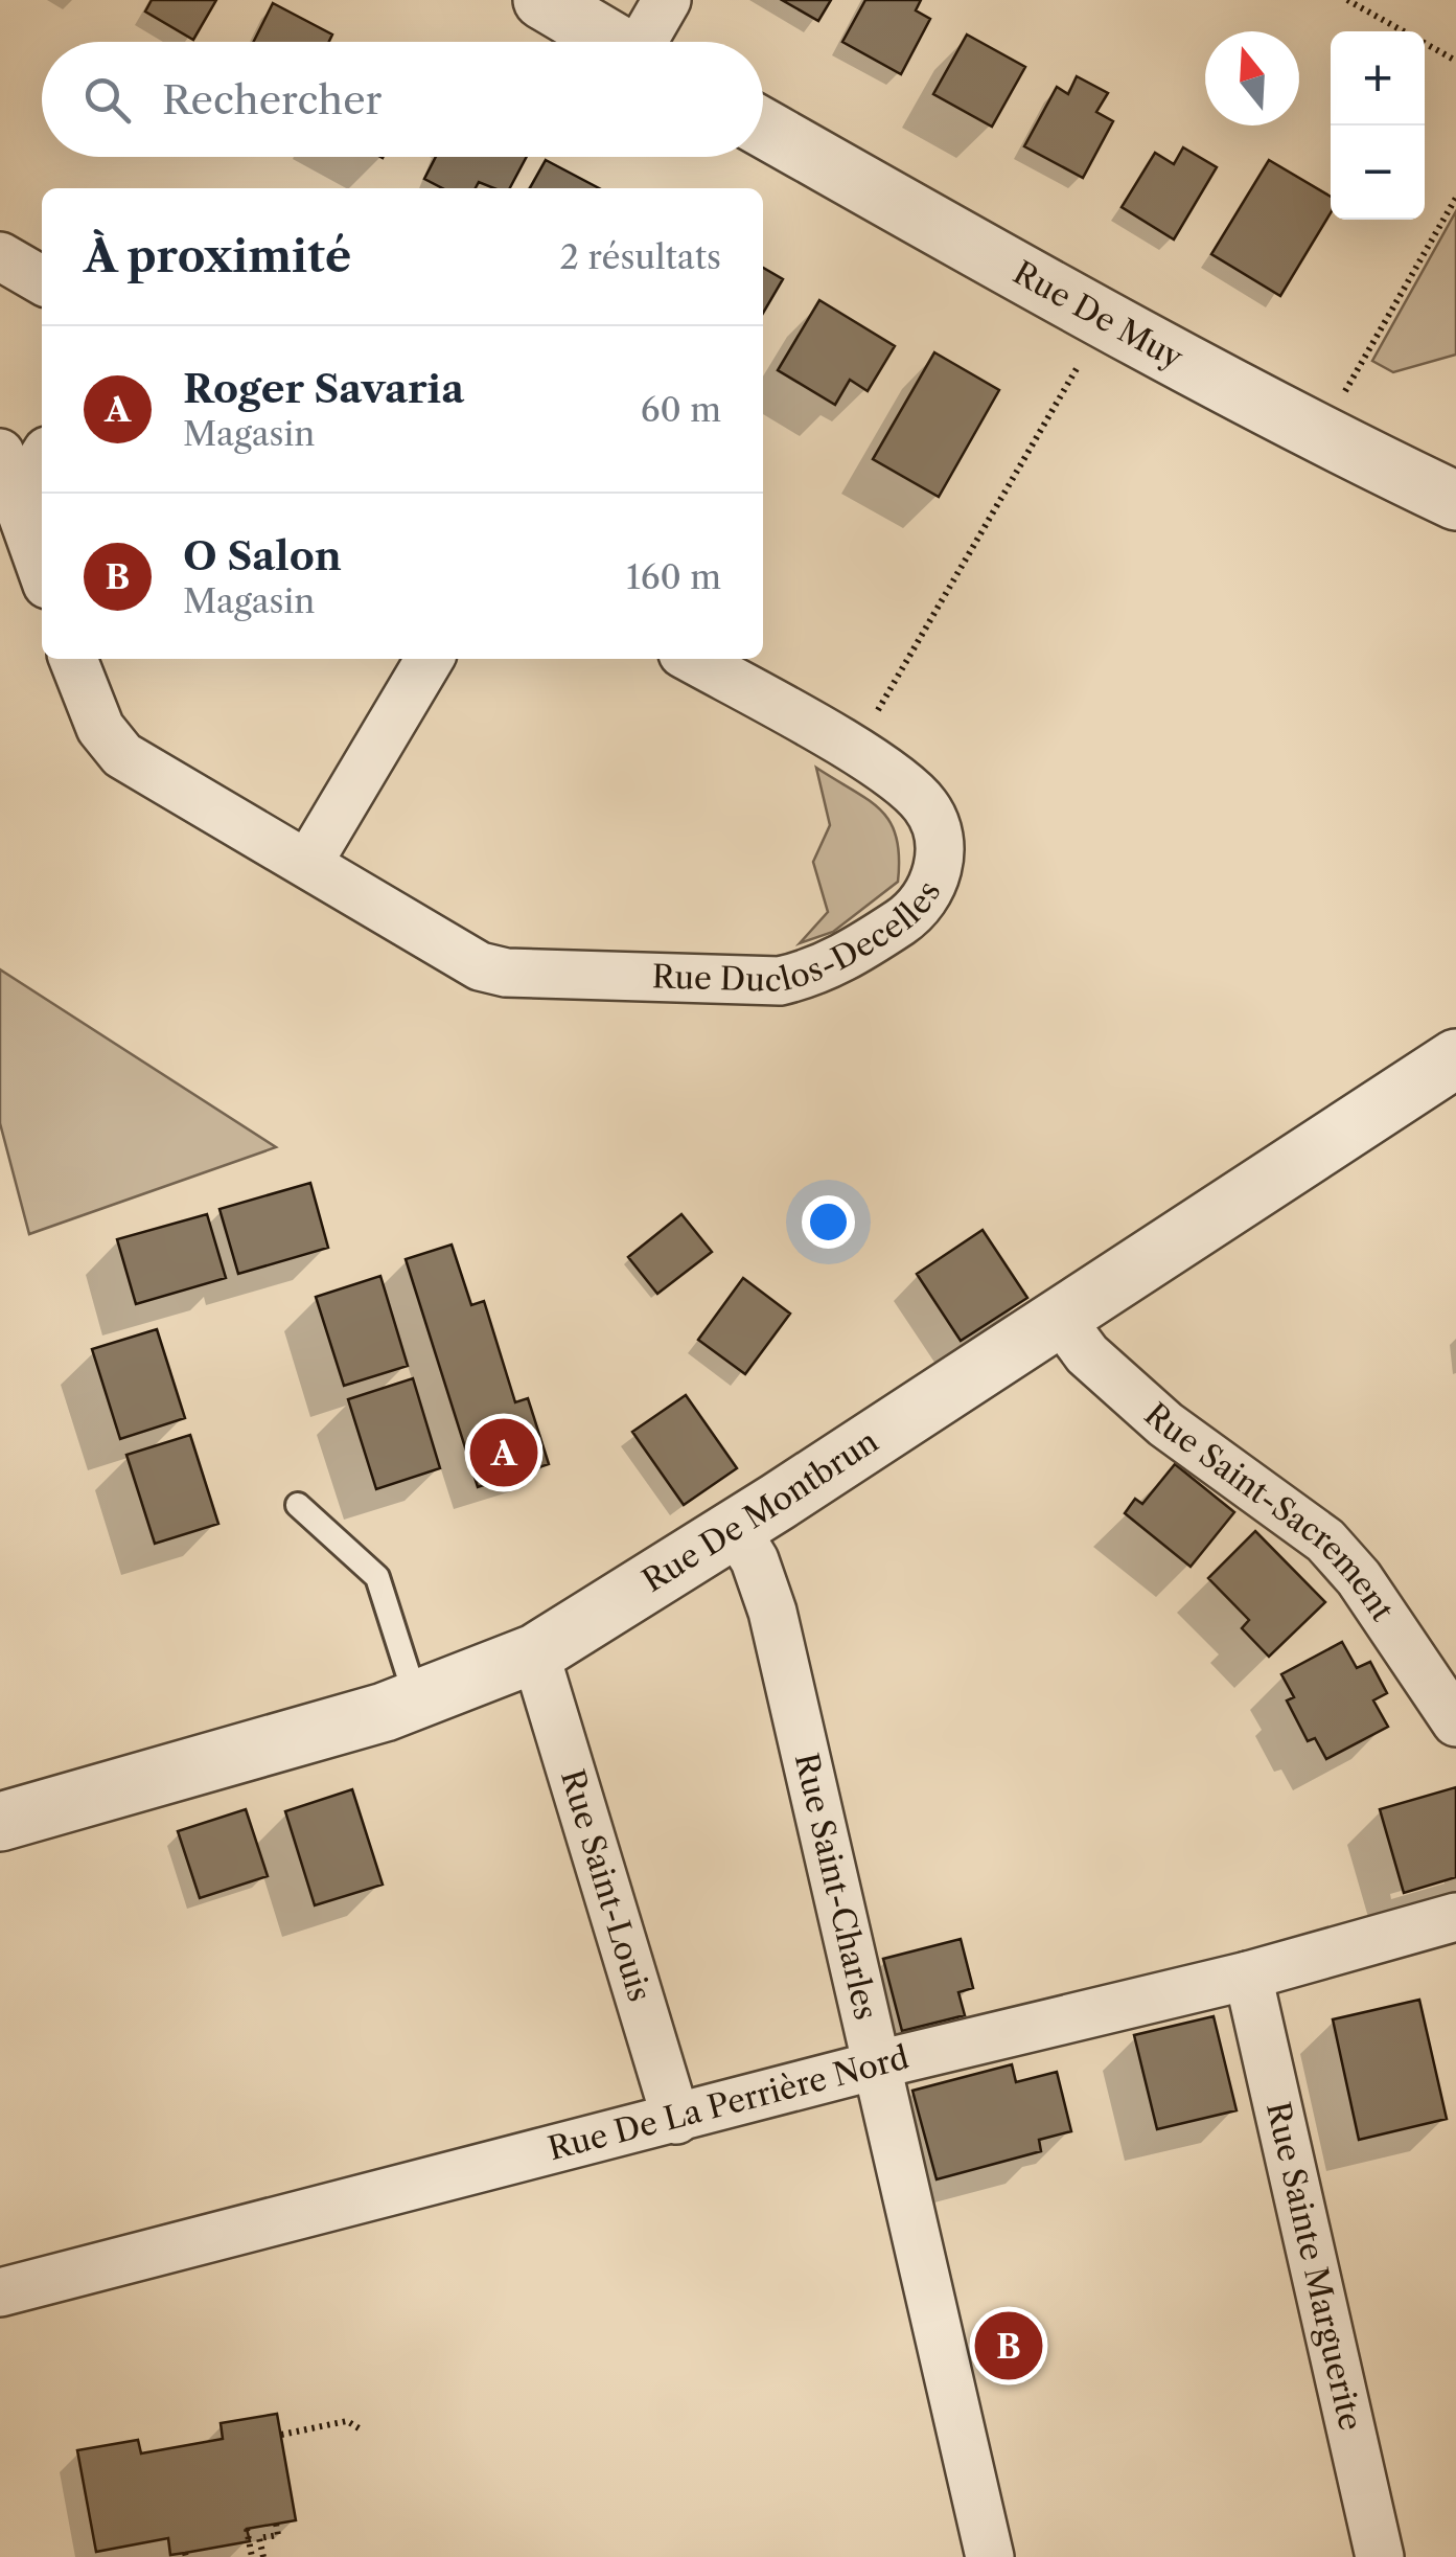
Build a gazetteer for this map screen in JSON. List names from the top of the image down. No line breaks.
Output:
{"streets":{"street":["Rue De Muy","Rue Duclos-Decelles","Rue De Montbrun","Rue Saint-Sacrement","Rue Saint-Charles","Rue Saint-Louis","Rue De La Perrière Nord","Rue Sainte Marguerite"]},"crossings":[["Rue De Montbrun","Rue Saint-Sacrement"],["Rue De Montbrun","Rue Saint-Charles"],["Rue De Montbrun","Rue Saint-Louis"],["Rue Saint-Charles","Rue De La Perrière Nord"],["Rue Saint-Louis","Rue De La Perrière Nord"],["Rue De La Perrière Nord","Rue Sainte Marguerite"]],"north":"top","page":{"map_buttons":["+","−"],"search":"Rechercher","heading":["À proximité","2 résultats"],"list":[{"mark":"A","name":"Roger Savaria","note":"Magasin","value":"60 m"},{"mark":"B","name":"O Salon","note":"Magasin","value":"160 m"}],"pins":["A","B"]}}
